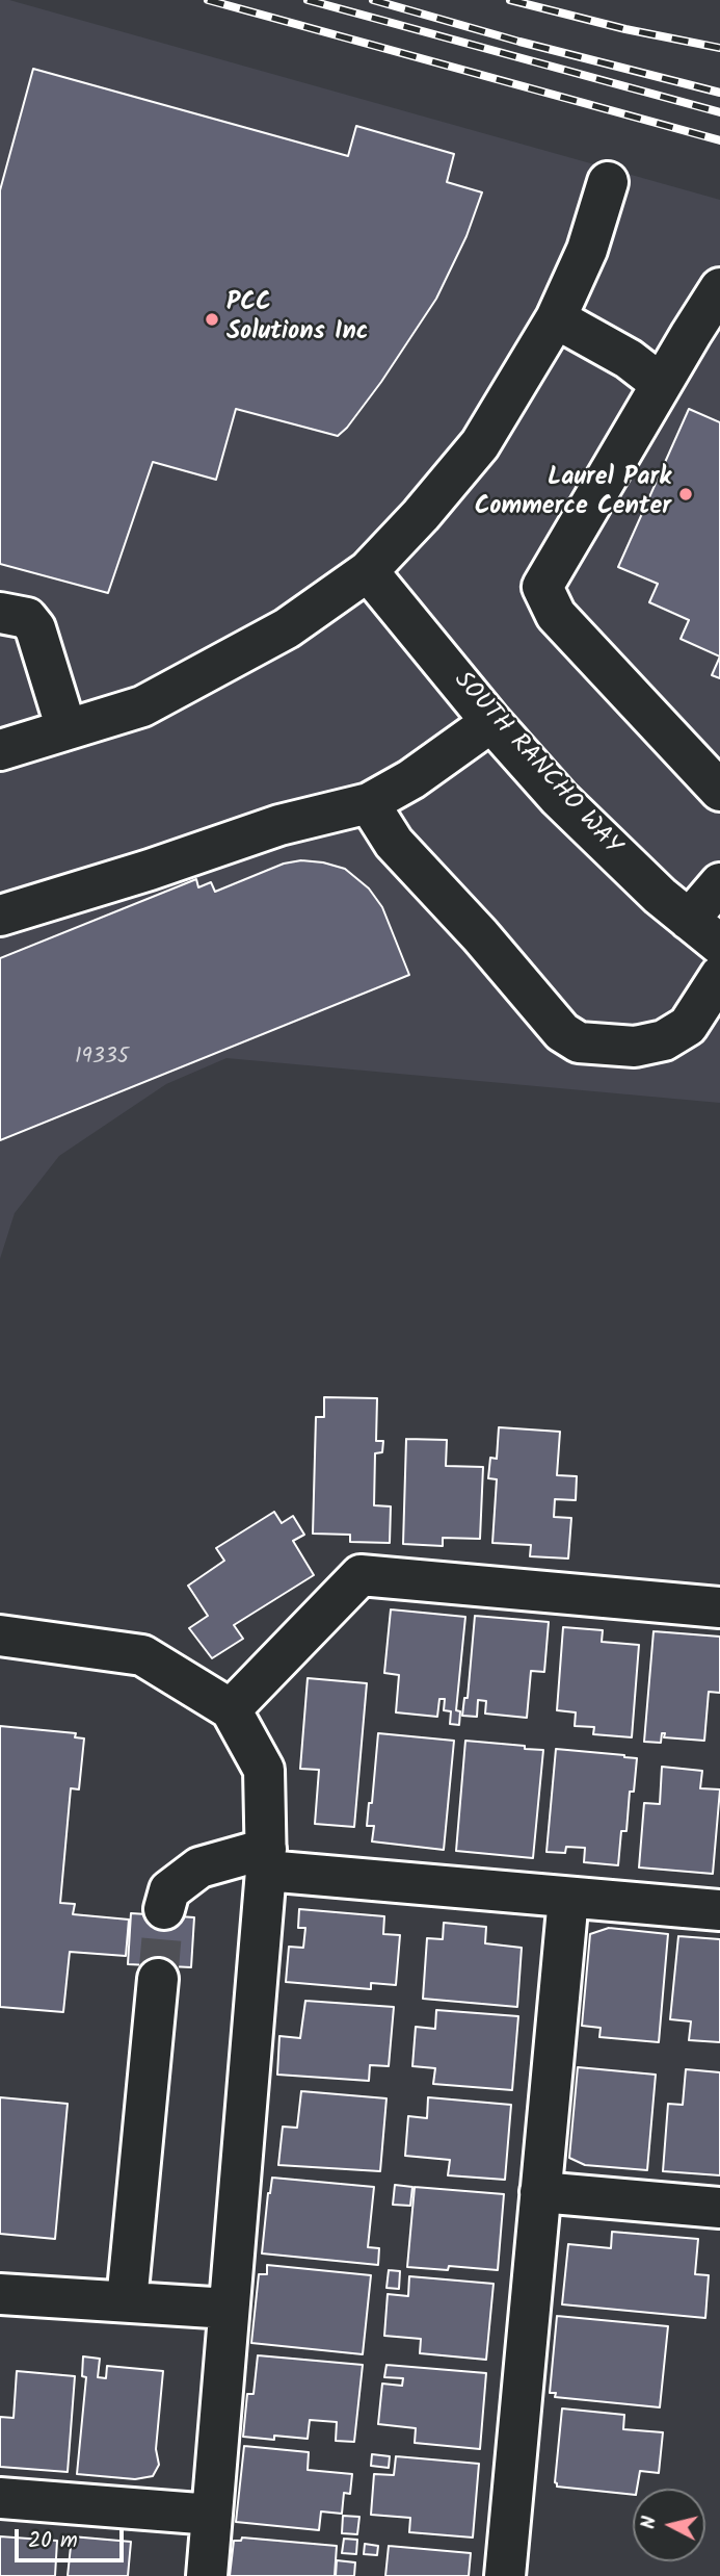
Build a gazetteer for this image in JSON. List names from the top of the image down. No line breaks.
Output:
{"streets":{"street":["SOUTH RANCHO WAY"]},"places":["PCC Solutions Inc","Laurel Park Commerce Center"],"house_numbers":["19335"],"scale_bar":"20 m","north":"left"}
